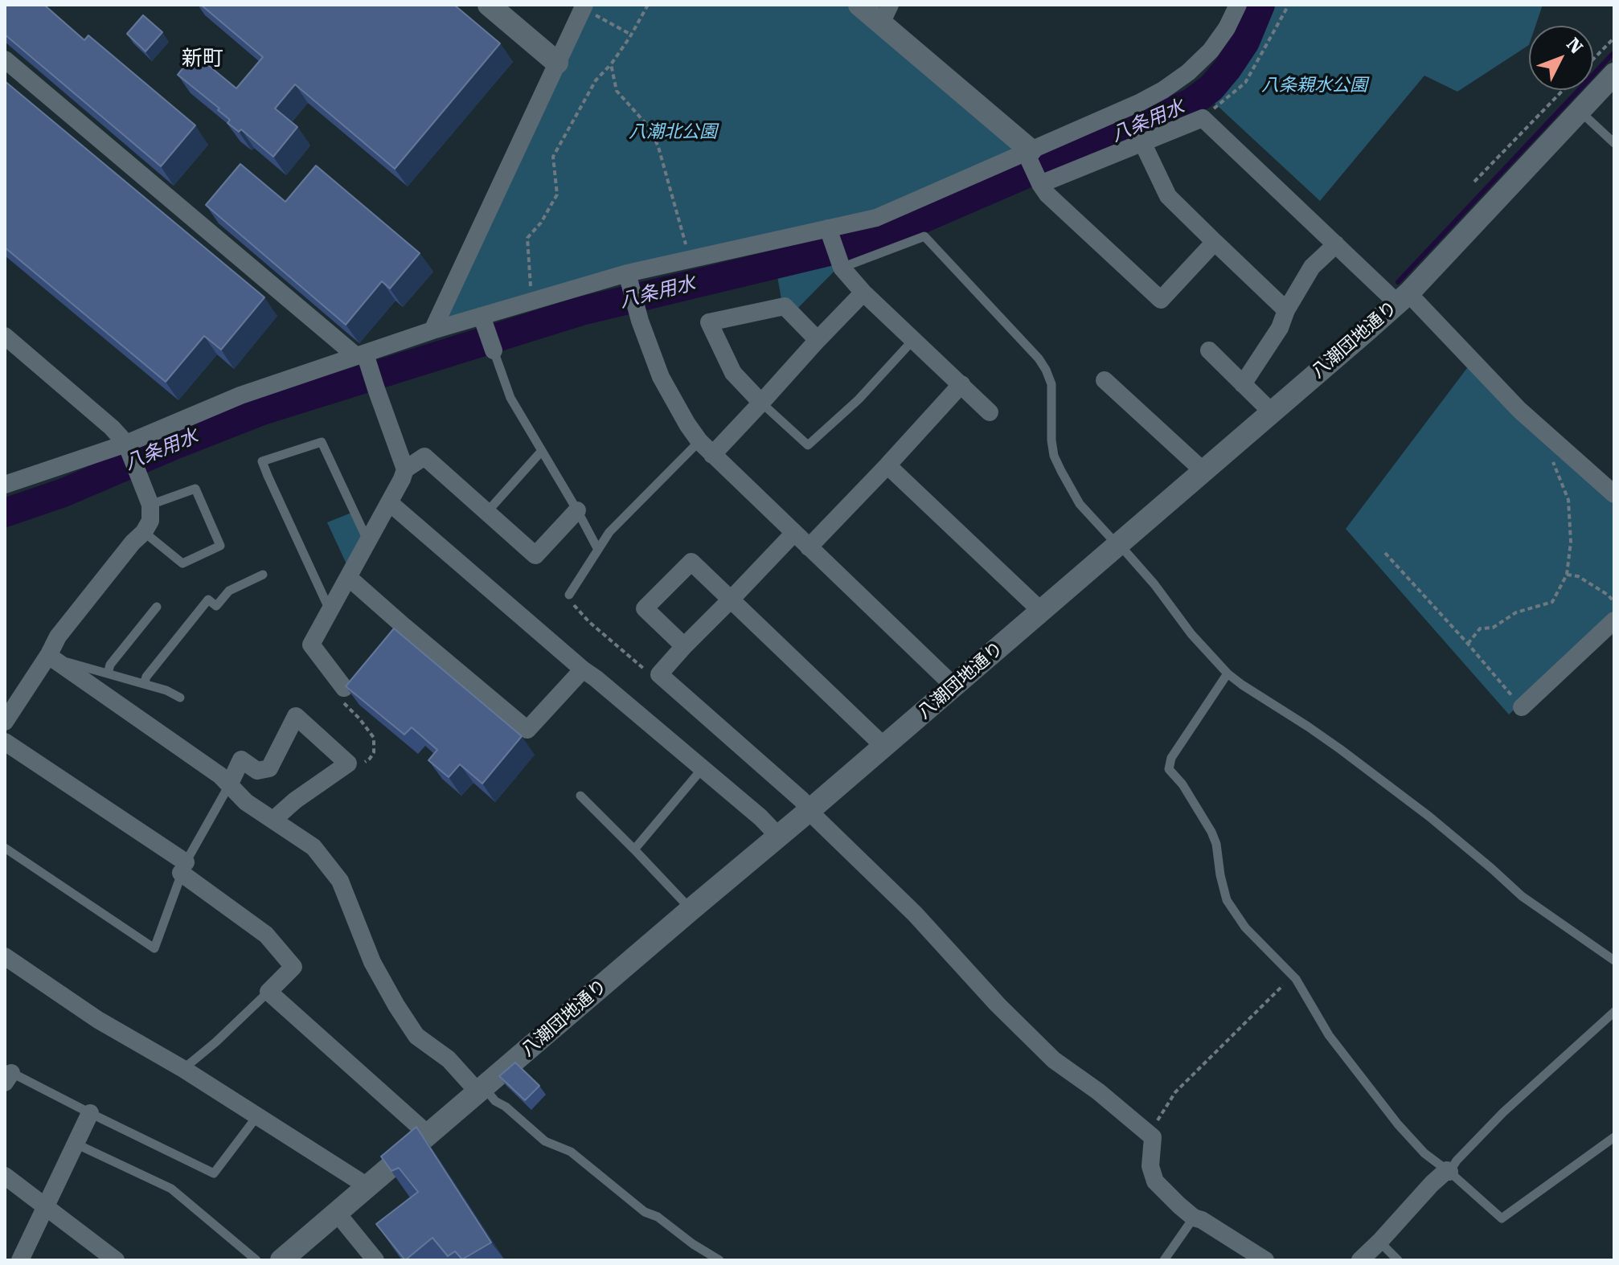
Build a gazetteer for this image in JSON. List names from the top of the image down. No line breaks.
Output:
{"streets":{"street":["八潮団地通り"]},"districts":["新町"],"water":["八条用水"],"parks":["八条親水公園","八潮北公園"],"north":"top right"}
